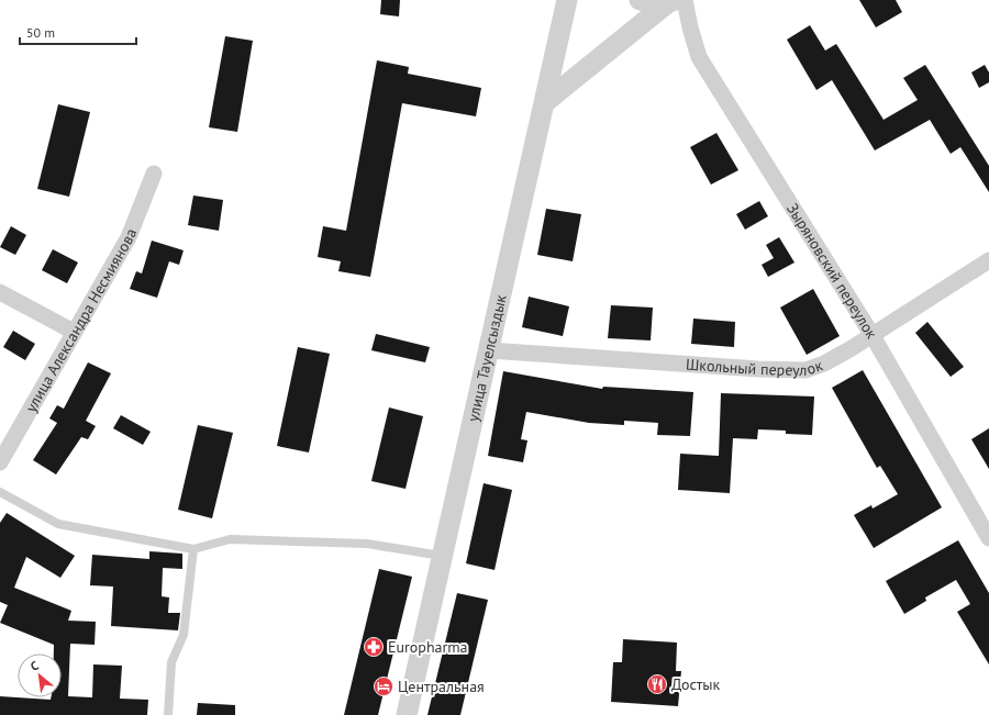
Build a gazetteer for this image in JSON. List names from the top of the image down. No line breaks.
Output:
{"streets":{"street":["Зыряновский переулок","улица Александра Несмиянова","улица Тауелсыздык","Школьный переулок"]},"crossings":[["Зыряновский переулок","Школьный переулок"],["улица Тауелсыздык","Школьный переулок"]],"places":{"pharmacy":["Europharma"],"restaurant":["Достык"],"hotel":["Центральная"]},"scale_bar":"50 m","north":"top left"}
